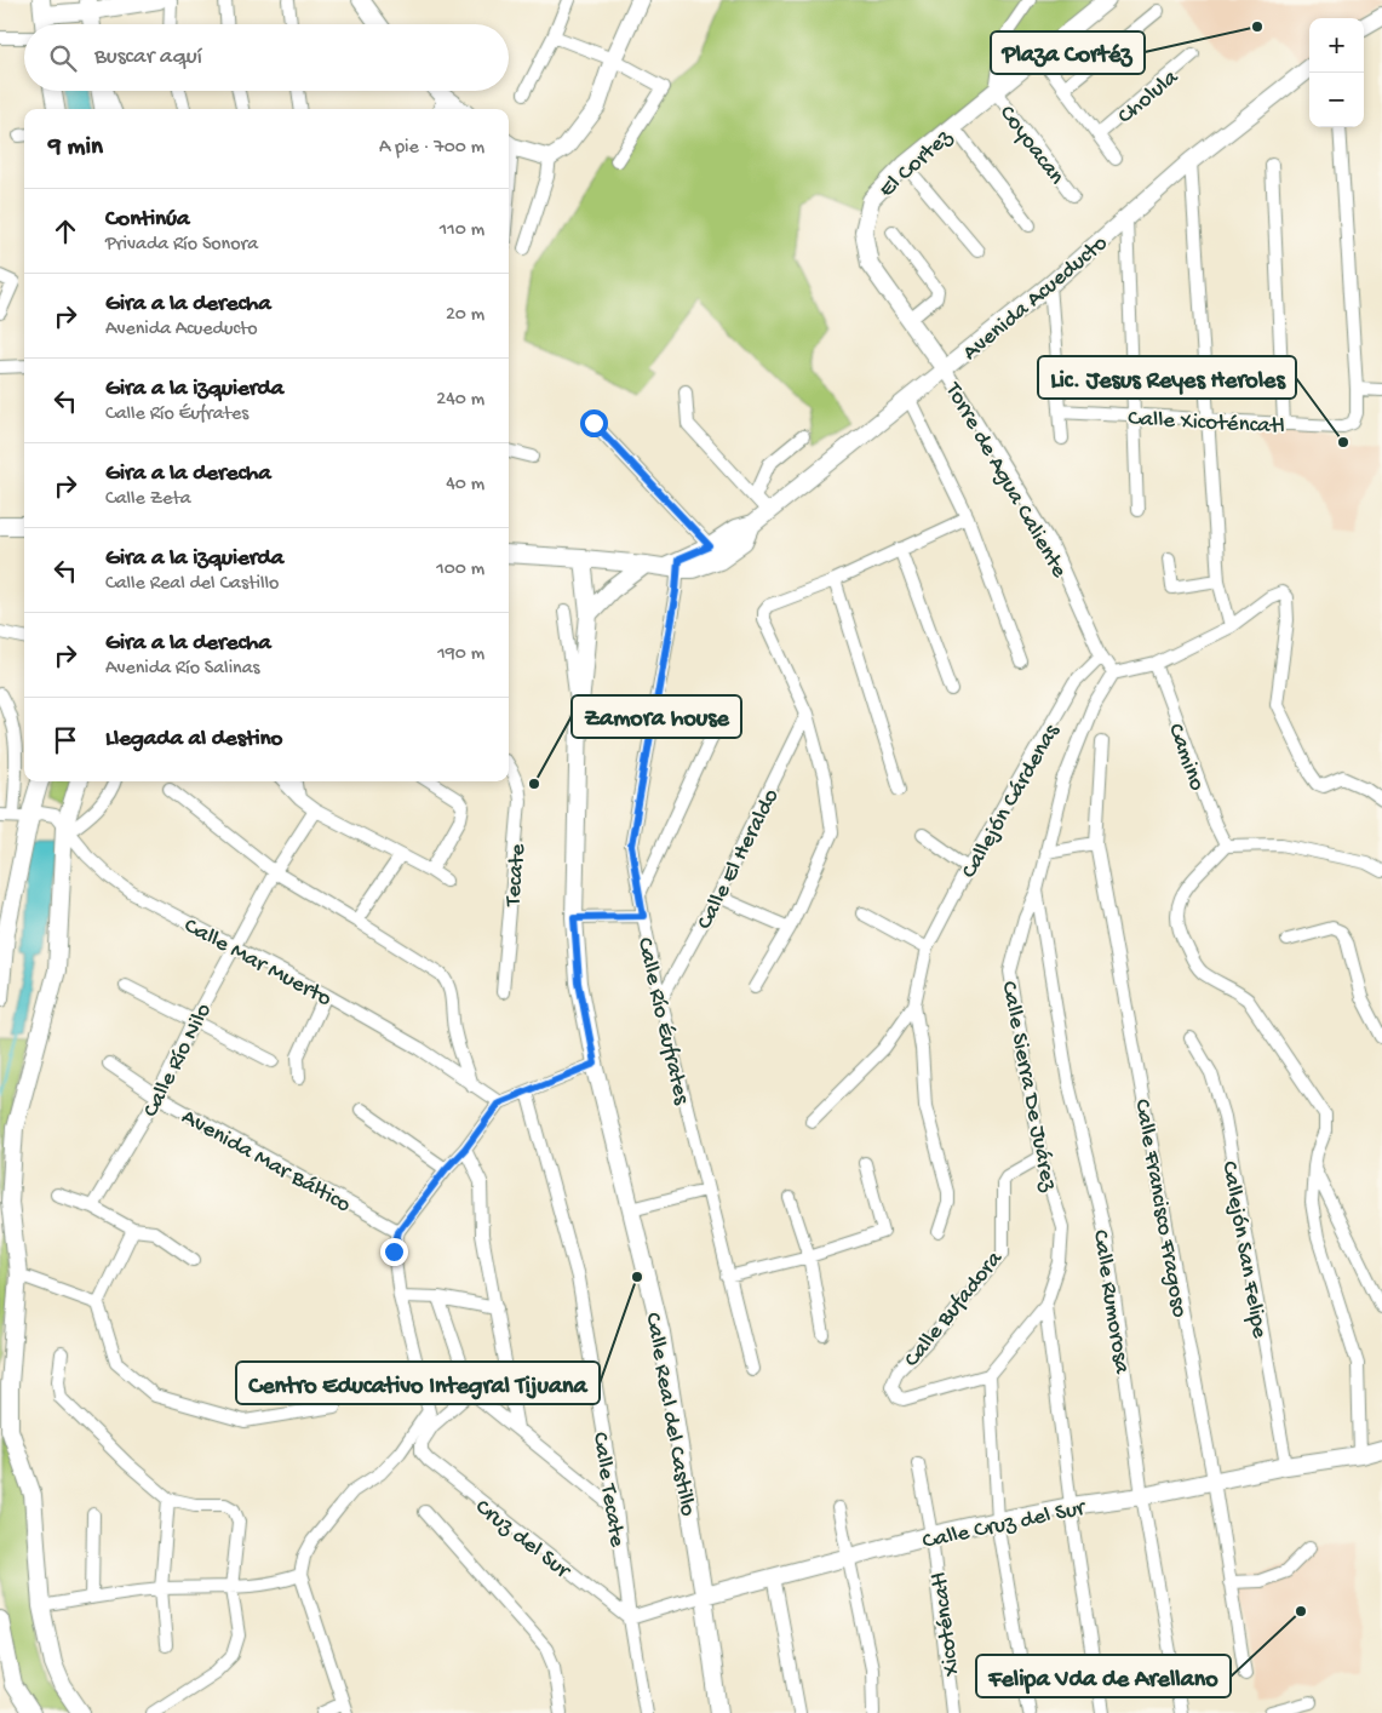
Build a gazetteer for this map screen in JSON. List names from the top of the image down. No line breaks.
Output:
{"streets":{"street":["Cholula","Coyoacan","El Cortez","Avenida Acueducto","Calle Xicoténcatl","Torre de Agua Caliente","Camino","Callejón Cárdenas","Calle El Heraldo","Tecate","Calle Mar Muerto","Calle Río Éufrates","Calle Río Nilo","Calle Sierra De Juárez","Avenida Mar Báltico","Calle Francisco Fragoso","Callejón San Felipe","Calle Rumorosa","Calle Bufadora","Calle Real del Castillo","Calle Tecate","Calle Cruz del Sur","Cruz del Sur","Xicoténcatl"]},"crossings":[["Coyoacan","El Cortez"],["El Cortez","Avenida Acueducto"],["El Cortez","Torre de Agua Caliente"],["Avenida Acueducto","Torre de Agua Caliente"],["Avenida Acueducto","Calle Río Éufrates"],["Avenida Acueducto","Calle Real del Castillo"],["Torre de Agua Caliente","Callejón Cárdenas"],["Calle El Heraldo","Calle Río Éufrates"],["Calle Mar Muerto","Calle Río Nilo"],["Calle Río Nilo","Avenida Mar Báltico"],["Calle Sierra De Juárez","Calle Rumorosa"],["Calle Sierra De Juárez","Calle Bufadora"],["Calle Sierra De Juárez","Calle Cruz del Sur"],["Calle Francisco Fragoso","Calle Cruz del Sur"],["Callejón San Felipe","Calle Cruz del Sur"],["Calle Rumorosa","Calle Cruz del Sur"],["Calle Real del Castillo","Calle Cruz del Sur"],["Calle Tecate","Calle Cruz del Sur"],["Calle Tecate","Cruz del Sur"],["Calle Cruz del Sur","Cruz del Sur"],["Calle Cruz del Sur","Xicoténcatl"]],"places":["Plaza Cortéz","Lic. Jesus Reyes Heroles","Zamora house","Centro Educativo Integral Tijuana","Felipa Vda de Arellano"],"page":{"map_buttons":["+","−"],"search":"Buscar aquí","heading":["9 min","A pie · 700 m"],"list":[["Continúa","Privada Río Sonora","110 m"],["Gira a la derecha","Avenida Acueducto","20 m"],["Gira a la izquierda","Calle Río Éufrates","240 m"],["Gira a la derecha","Calle Zeta","40 m"],["Gira a la izquierda","Calle Real del Castillo","100 m"],["Gira a la derecha","Avenida Río Salinas","190 m"],"Llegada al destino"]}}
